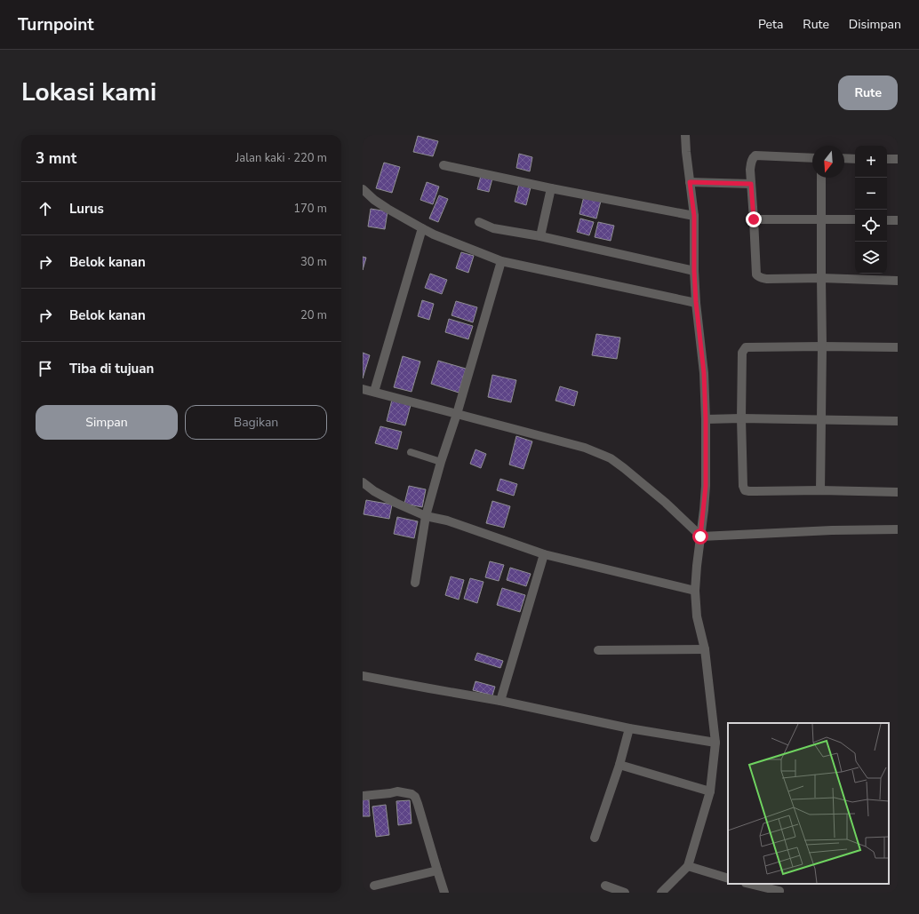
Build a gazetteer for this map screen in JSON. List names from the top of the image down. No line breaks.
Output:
{"north":"bottom","page":{"header":"Turnpoint","nav":["Peta","Rute","Disimpan"],"title":"Lokasi kami","buttons":["Rute",["Simpan","Bagikan"]],"heading":["3 mnt","Jalan kaki · 220 m"],"map_buttons":["+","−"],"list":[["Lurus","170 m"],["Belok kanan","30 m"],["Belok kanan","20 m"],"Tiba di tujuan"]}}
